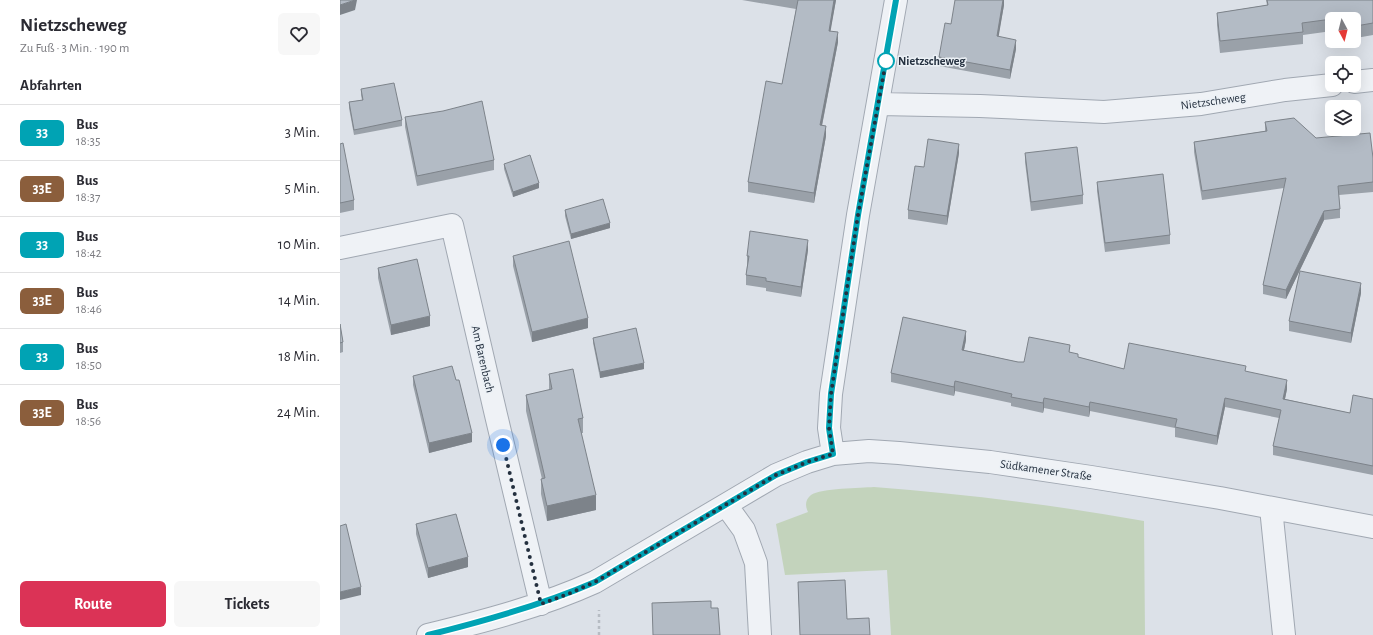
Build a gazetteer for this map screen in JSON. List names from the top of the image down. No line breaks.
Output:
{"streets":{"street":["Nietzscheweg","Am Barenbach","Südkamener Straße"]},"crossings":[["Am Barenbach","Südkamener Straße"]],"places":["Nietzscheweg"],"lines":["bus line 33"],"north":"bottom","page":{"heading":[["Nietzscheweg","Zu Fuß · 3 Min. · 190 m"],"Abfahrten"],"list":[{"mark":"33","name":"Bus","note":"18:35","value":"3 Min."},{"mark":"33E","name":"Bus","note":"18:37","value":"5 Min."},{"mark":"33","name":"Bus","note":"18:42","value":"10 Min."},{"mark":"33E","name":"Bus","note":"18:46","value":"14 Min."},{"mark":"33","name":"Bus","note":"18:50","value":"18 Min."},{"mark":"33E","name":"Bus","note":"18:56","value":"24 Min."}],"buttons":["Route","Tickets"]}}
